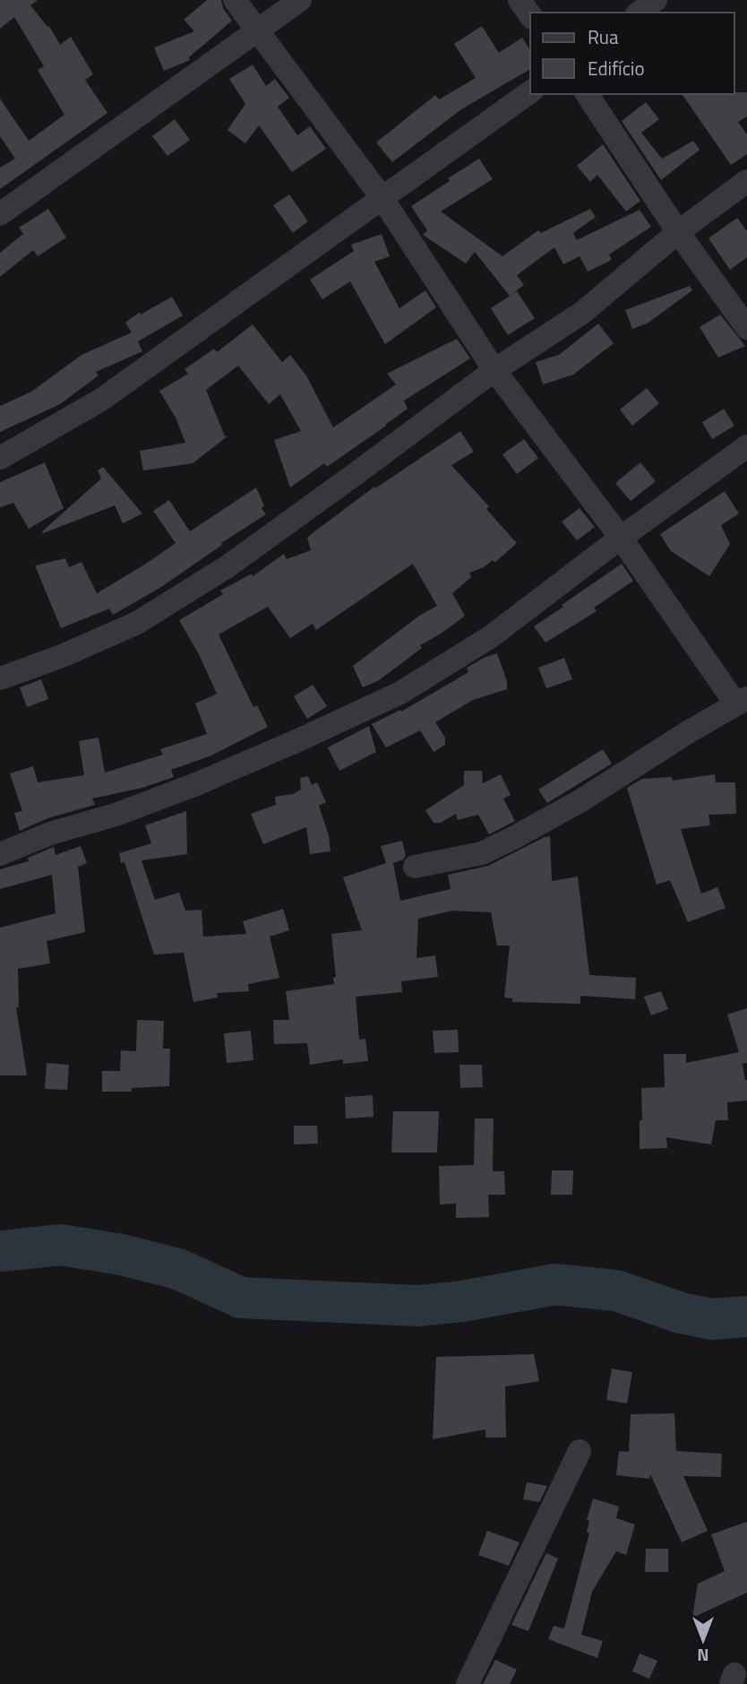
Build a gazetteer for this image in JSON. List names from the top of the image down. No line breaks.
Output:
{"legend":["Rua","Edifício"],"north":"bottom"}
